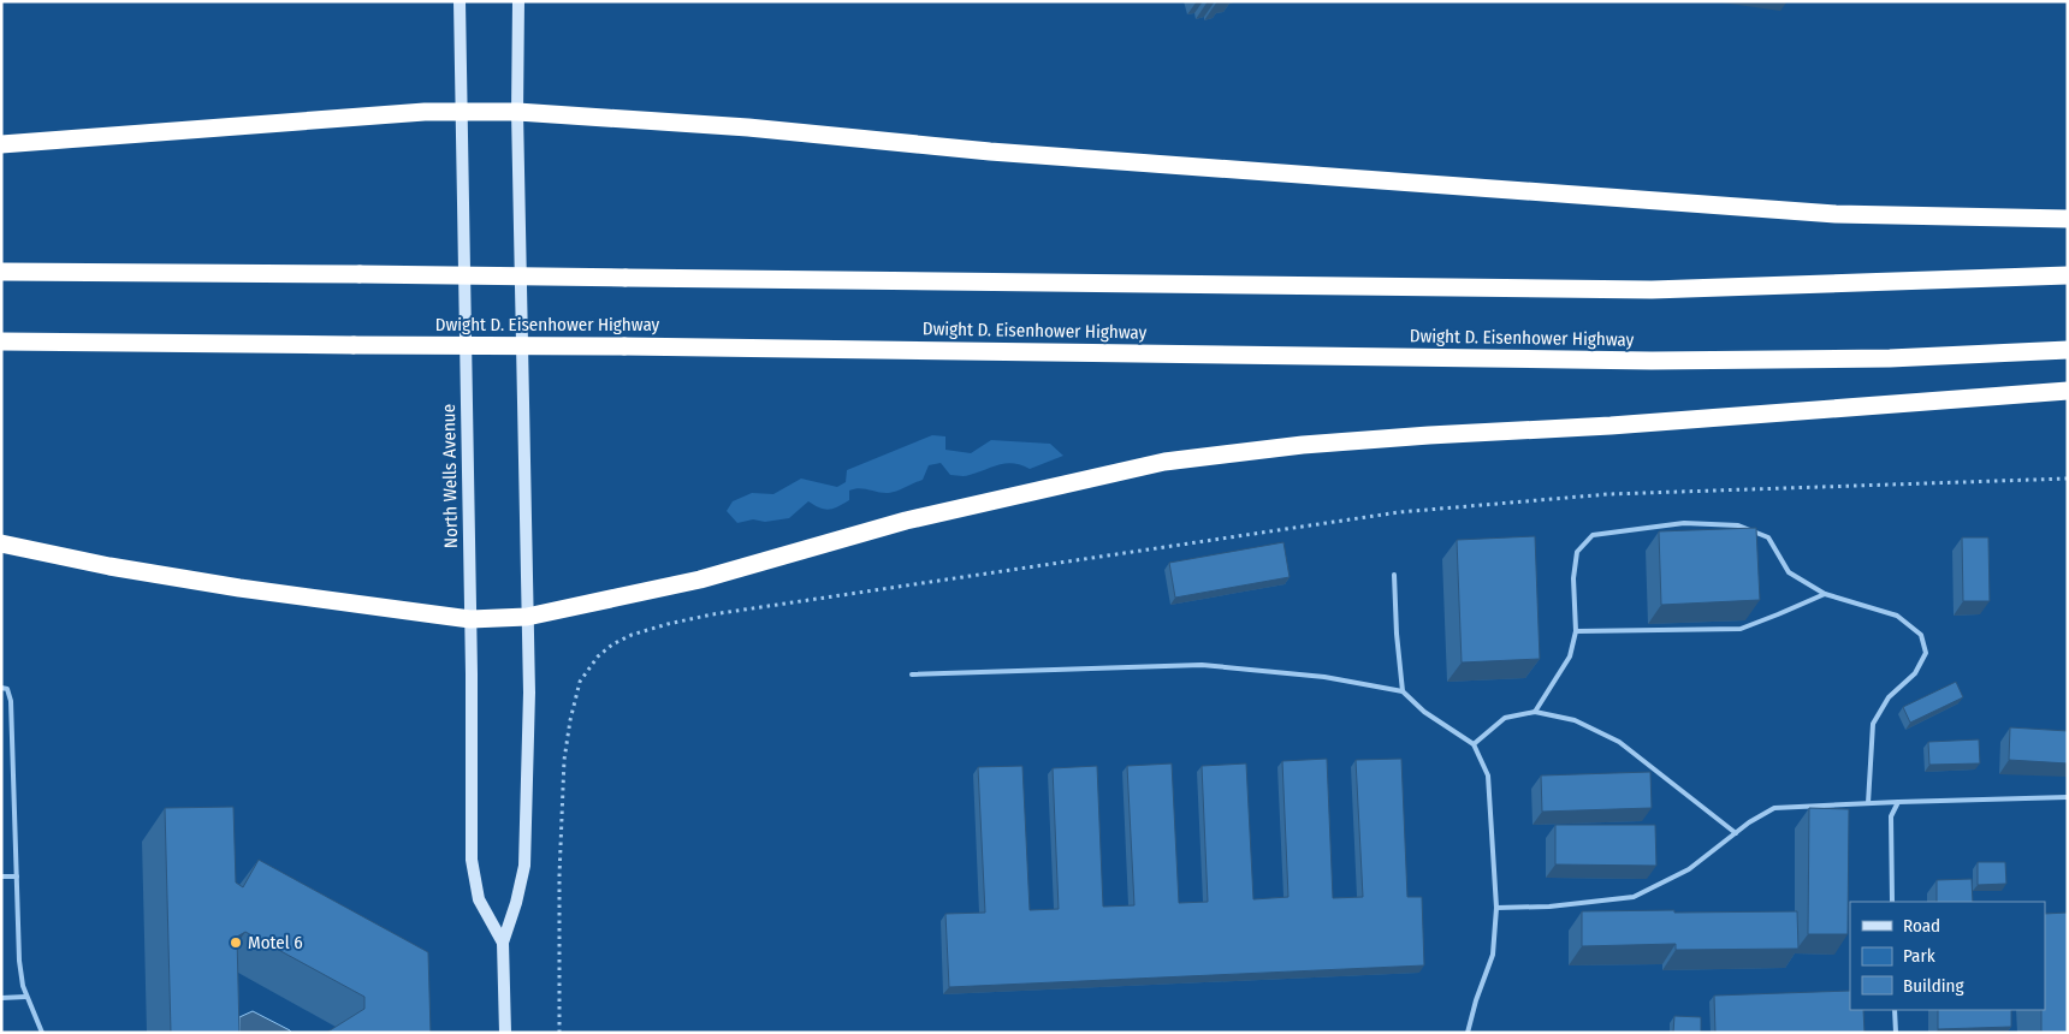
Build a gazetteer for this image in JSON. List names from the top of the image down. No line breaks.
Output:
{"streets":{"highway":["Dwight D. Eisenhower Highway"],"main road":["North Wells Avenue"]},"places":["Motel 6"],"legend":["Road","Park","Building"]}
